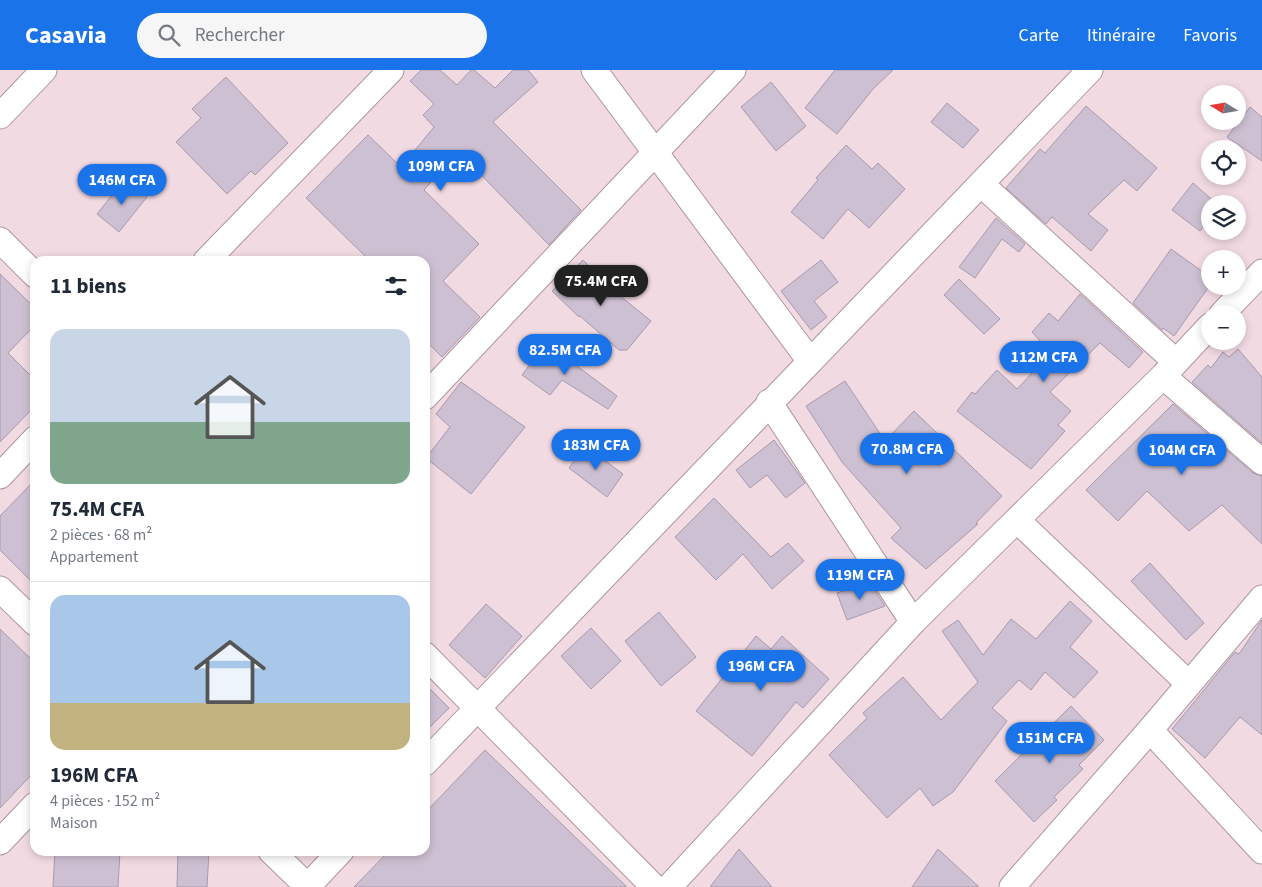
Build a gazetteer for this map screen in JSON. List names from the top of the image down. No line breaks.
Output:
{"north":"left","page":{"header":"Casavia","search":"Rechercher","nav":["Carte","Itinéraire","Favoris"],"map_buttons":["+","−"],"price":["109M CFA","146M CFA","75.4M CFA","82.5M CFA","112M CFA","183M CFA","70.8M CFA","104M CFA","119M CFA","196M CFA","151M CFA"],"heading":"11 biens","list":[{"name":"75.4M CFA","note":"2 pièces · 68 m² · Appartement"},{"name":"196M CFA","note":"4 pièces · 152 m² · Maison"}]}}
